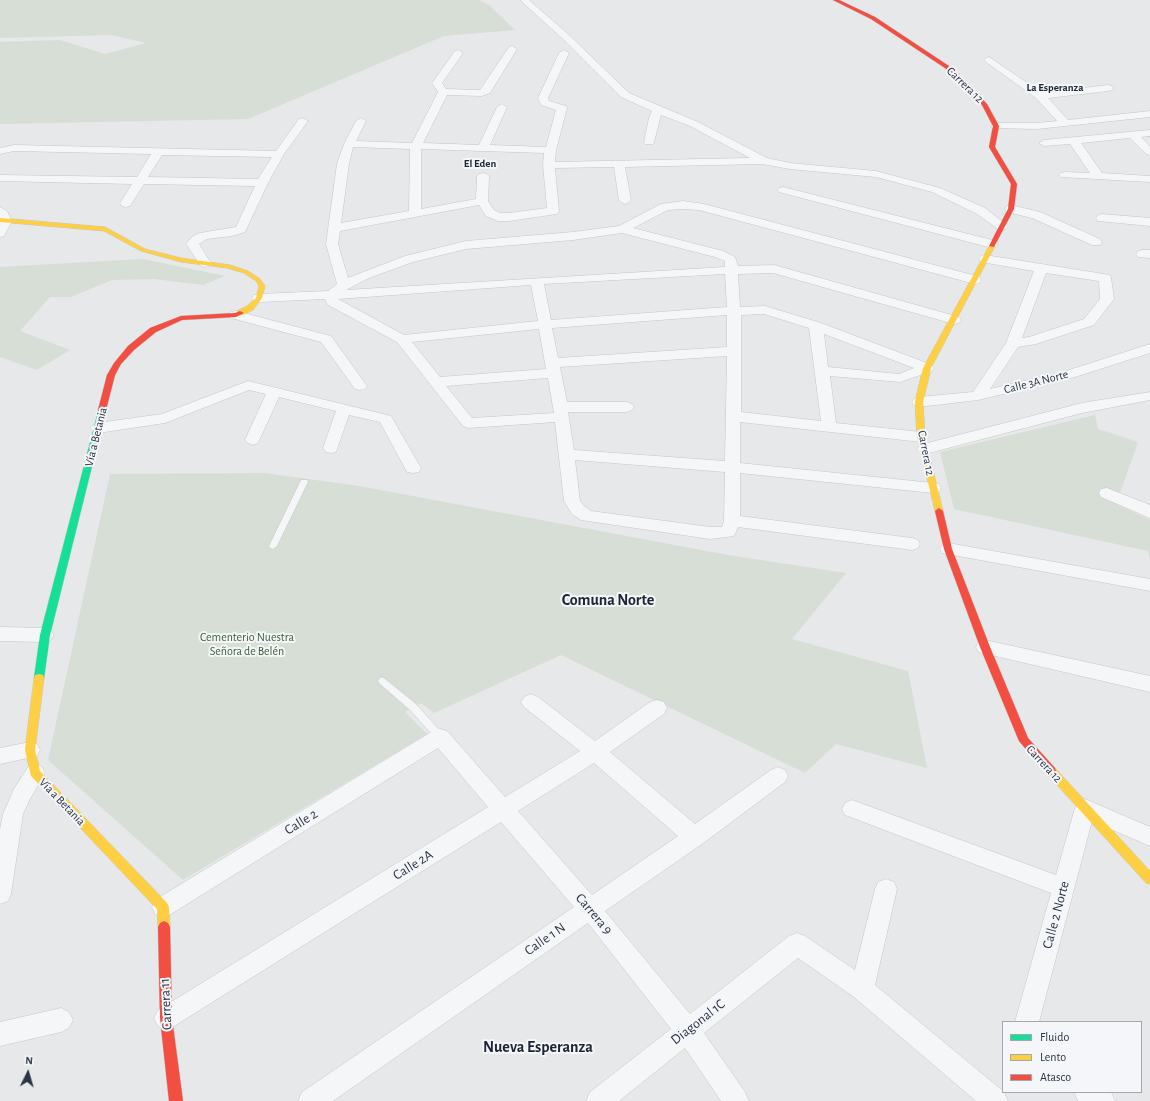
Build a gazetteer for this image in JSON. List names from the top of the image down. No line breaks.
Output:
{"streets":{"street":["Carrera 12","Calle 3A Norte","Vía a Betania","Calle 2","Calle 2A","Carrera 9","Calle 2 Norte","Calle 1 N","Carrera 11","Diagonal 1C"]},"crossings":[["Carrera 12","Calle 3A Norte"],["Carrera 12","Calle 2 Norte"],["Vía a Betania","Calle 2"],["Vía a Betania","Carrera 11"],["Calle 2","Carrera 9"],["Calle 2","Carrera 11"],["Calle 2A","Carrera 9"],["Calle 2A","Carrera 11"],["Carrera 9","Calle 1 N"],["Carrera 9","Diagonal 1C"]],"districts":["La Esperanza","El Eden","Comuna Norte","Nueva Esperanza"],"parks":["Cementerio Nuestra Señora de Belén"],"legend":["Fluido","Lento","Atasco"],"north":"top"}
